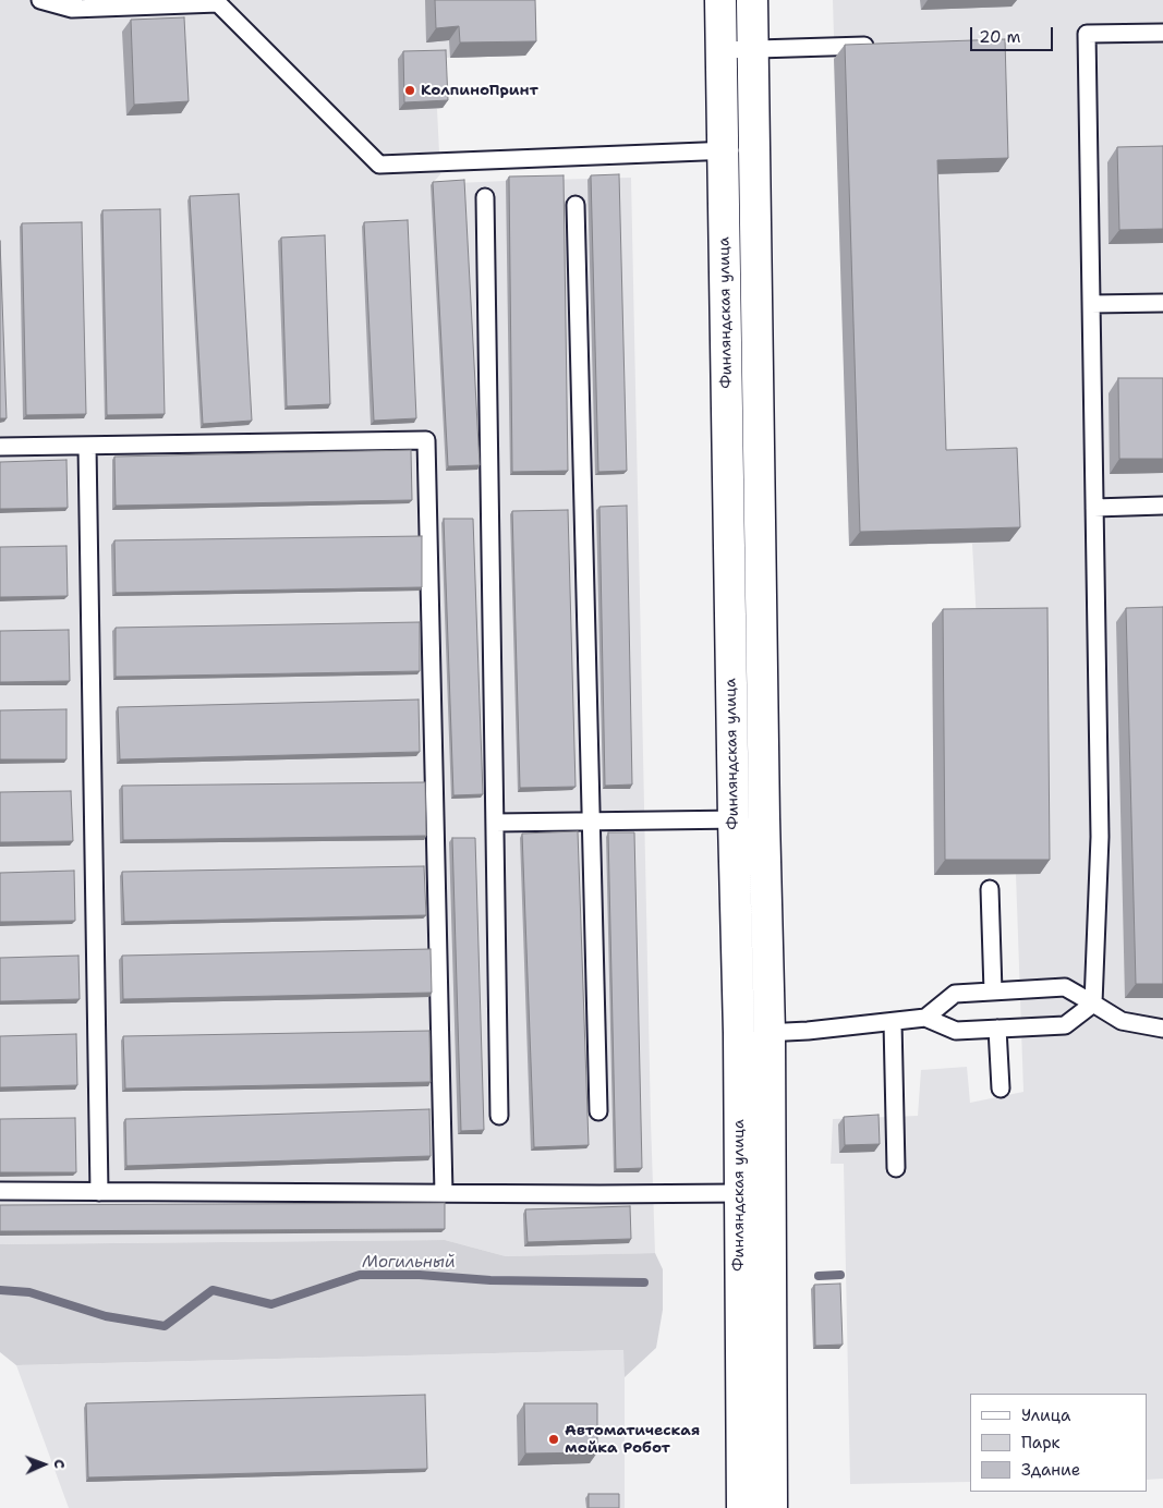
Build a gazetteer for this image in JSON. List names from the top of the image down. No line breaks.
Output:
{"streets":{"street":["Финляндская улица"]},"water":["Могильный"],"places":["КолпиноПринт","Автоматическая мойка Робот"],"legend":["Улица","Парк","Здание"],"scale_bar":"20 m","north":"right"}
